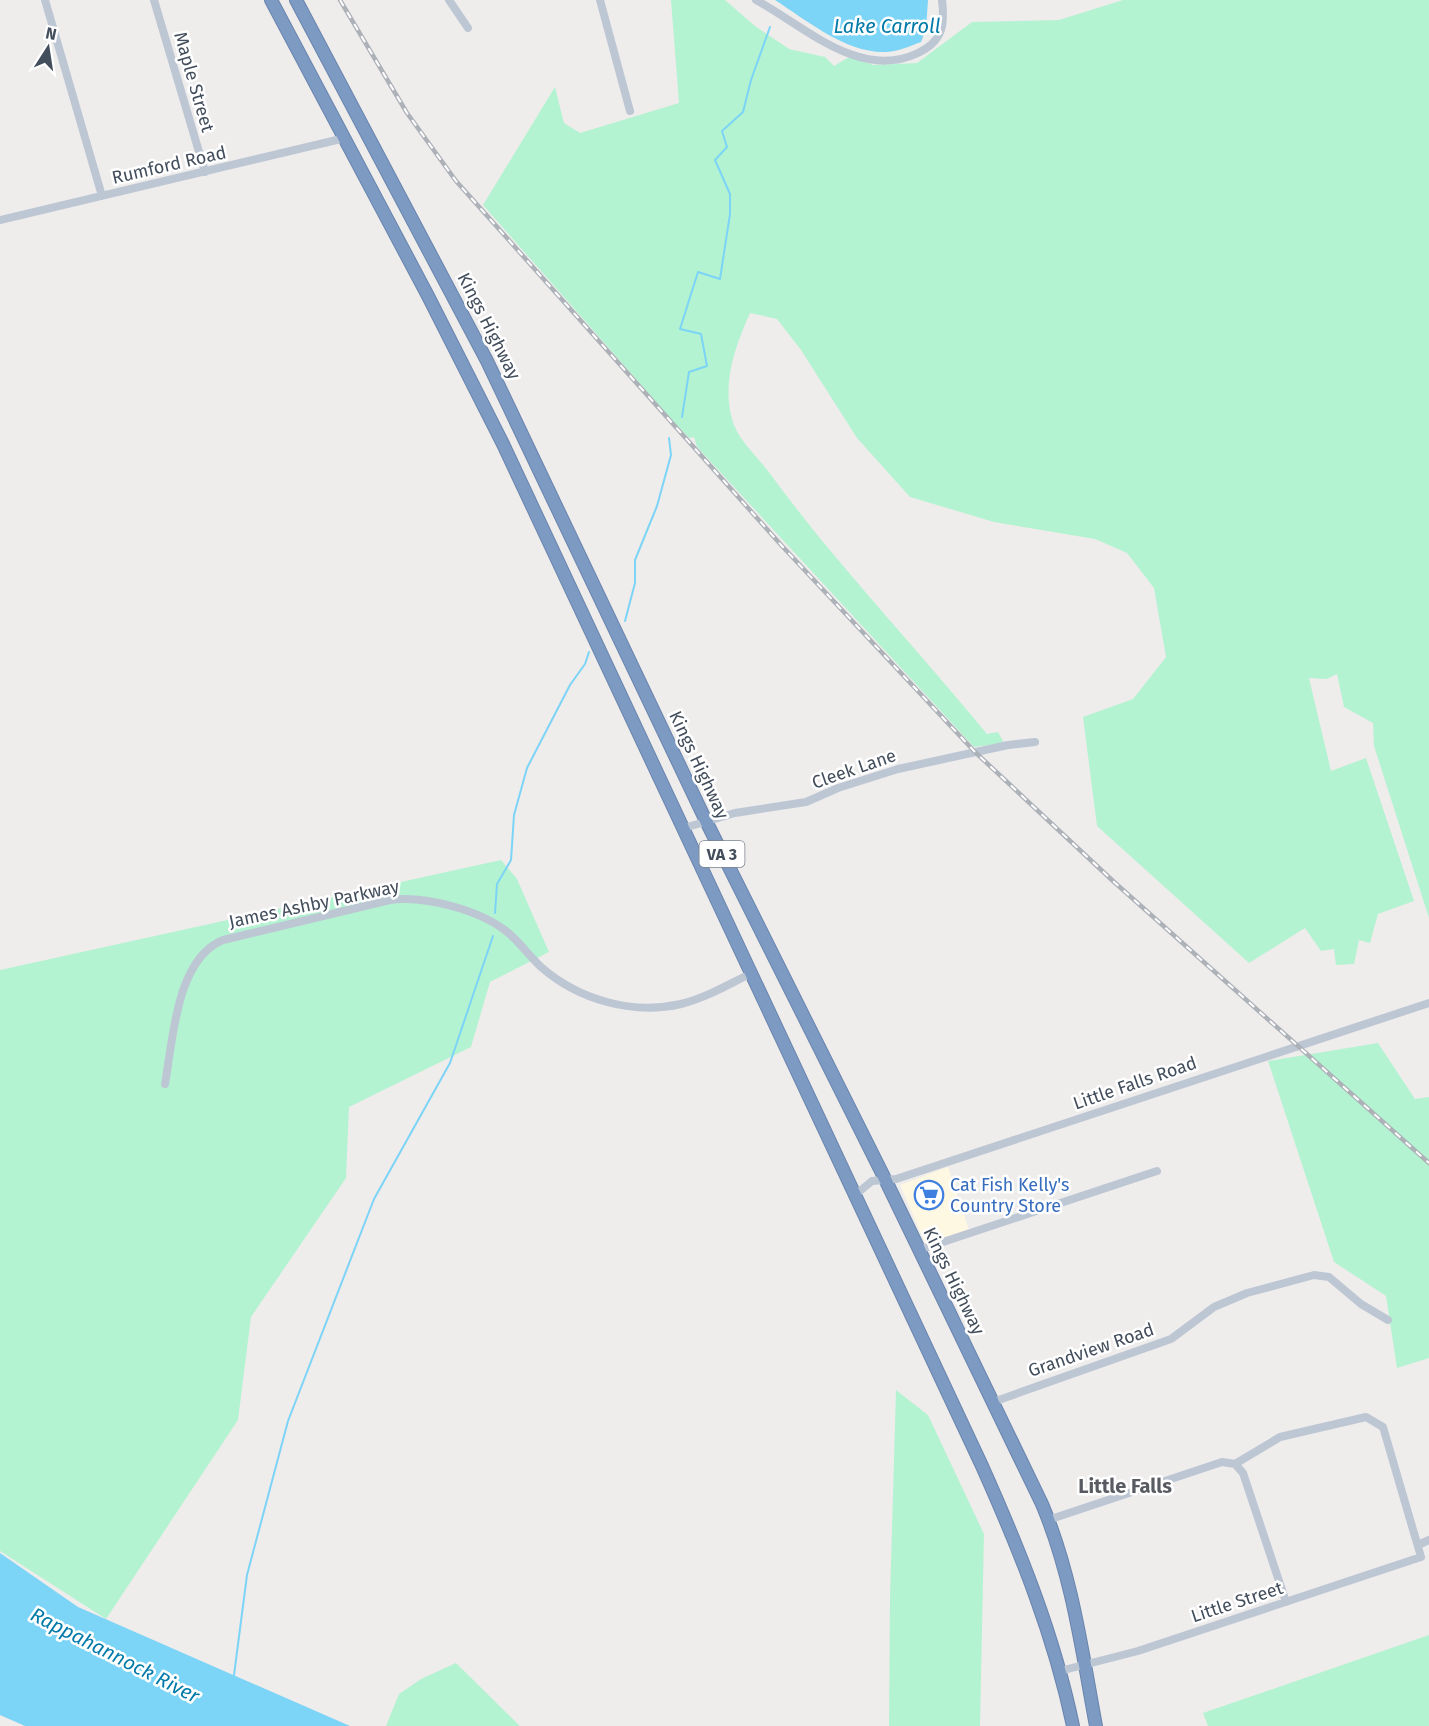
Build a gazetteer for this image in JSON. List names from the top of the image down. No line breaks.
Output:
{"streets":{"highway":["Kings Highway","VA 3"],"street":["Maple Street","Rumford Road","Cleek Lane","James Ashby Parkway","Little Falls Road","Grandview Road","Little Street"]},"crossings":[["Maple Street","Rumford Road"],["Rumford Road","VA 3"],["Kings Highway","Cleek Lane"],["Kings Highway","Little Falls Road"],["Kings Highway","Grandview Road"],["Kings Highway","Little Street"],["Cleek Lane","VA 3"],["VA 3","James Ashby Parkway"],["VA 3","Little Falls Road"],["VA 3","Little Street"]],"districts":["Little Falls"],"water":["Lake Carroll","Rappahannock River"],"places":{"supermarket":["Cat Fish Kelly's Country Store"]},"north":"top"}
